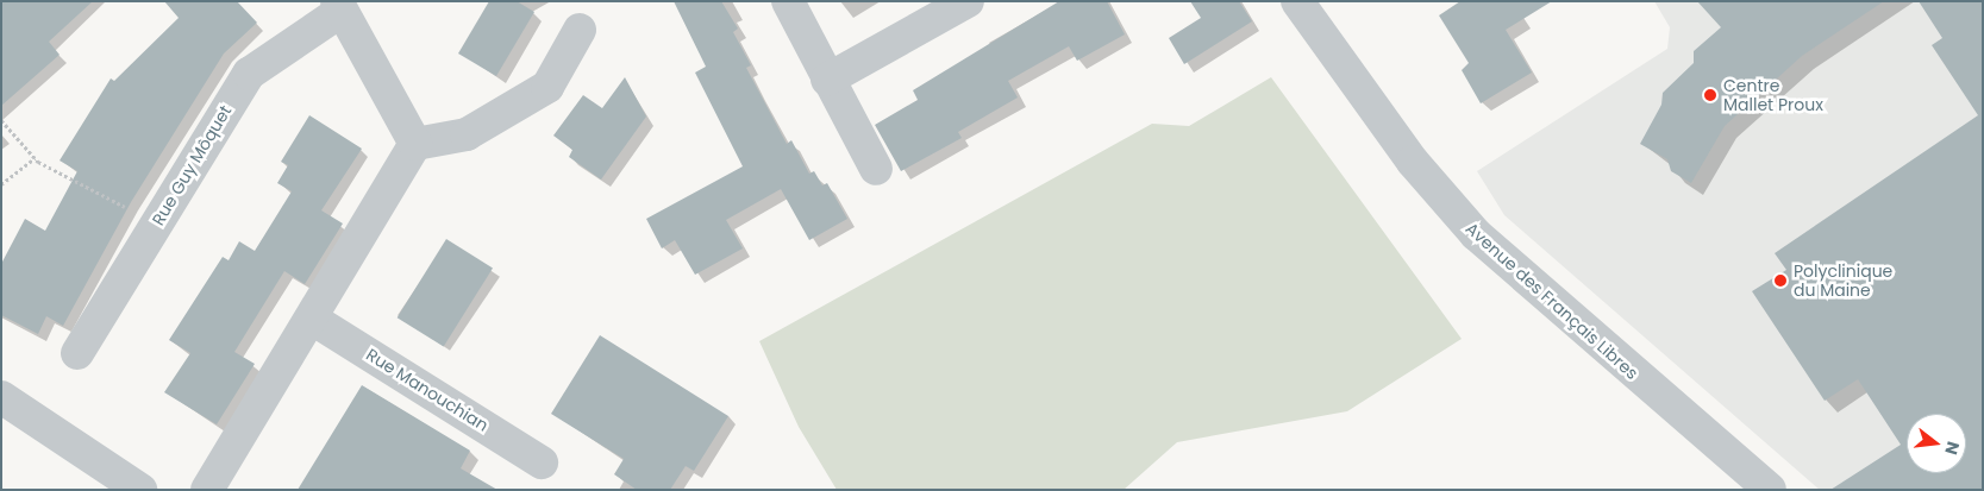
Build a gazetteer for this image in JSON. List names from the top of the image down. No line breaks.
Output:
{"streets":{"street":["Rue Guy Môquet","Avenue des Français Libres","Rue Manouchian"]},"places":["Centre Mallet Proux","Polyclinique du Maine"],"north":"right"}
